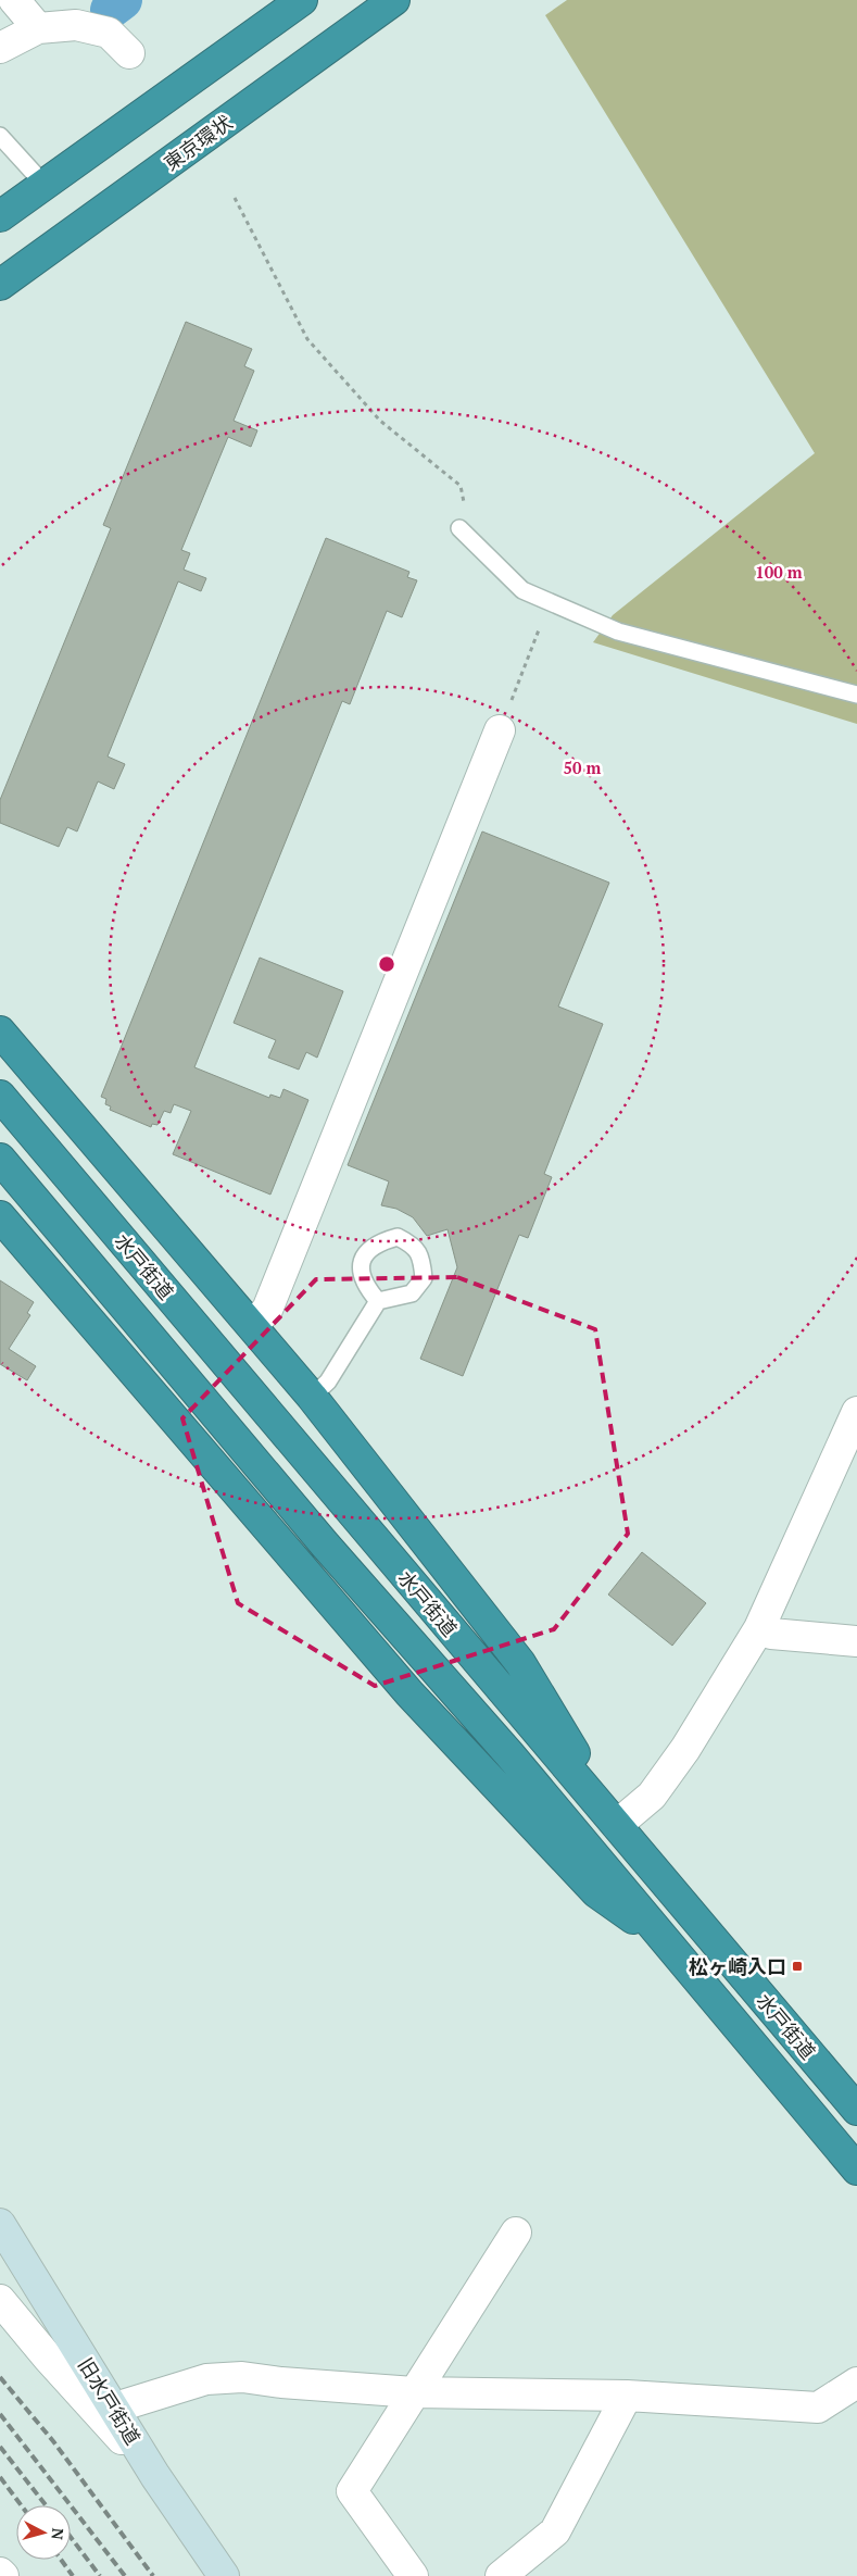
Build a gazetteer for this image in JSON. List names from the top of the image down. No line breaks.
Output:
{"streets":{"highway":["東京環状","水戸街道"],"street":["旧水戸街道"]},"places":{"transit":["松ヶ崎入口"]},"north":"right","rings":["100 m","50 m"]}
